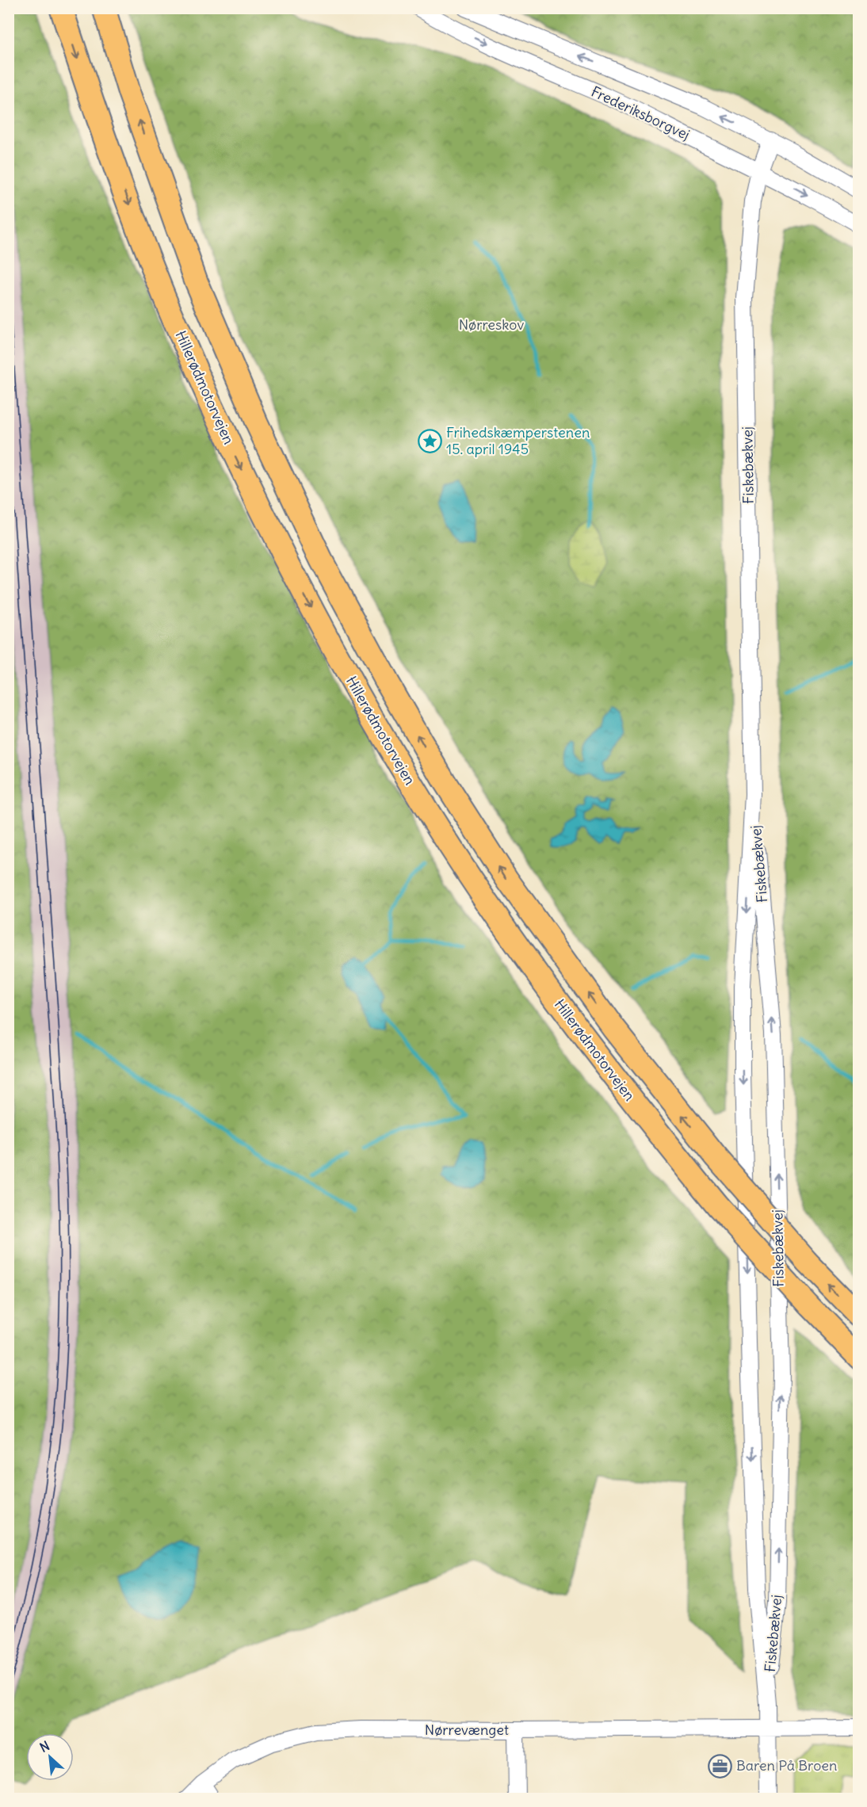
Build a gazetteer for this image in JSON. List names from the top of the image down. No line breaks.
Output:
{"streets":{"highway":["Hillerødmotorvejen"],"street":["Frederiksborgvej","Fiskebækvej","Nørrevænget"]},"crossings":[["Frederiksborgvej","Fiskebækvej"],["Fiskebækvej","Nørrevænget"]],"parks":["Nørreskov"],"places":{"place":["Frihedskæmperstenen 15. april 1945"],"office":["Baren På Broen"]},"north":"top left"}
